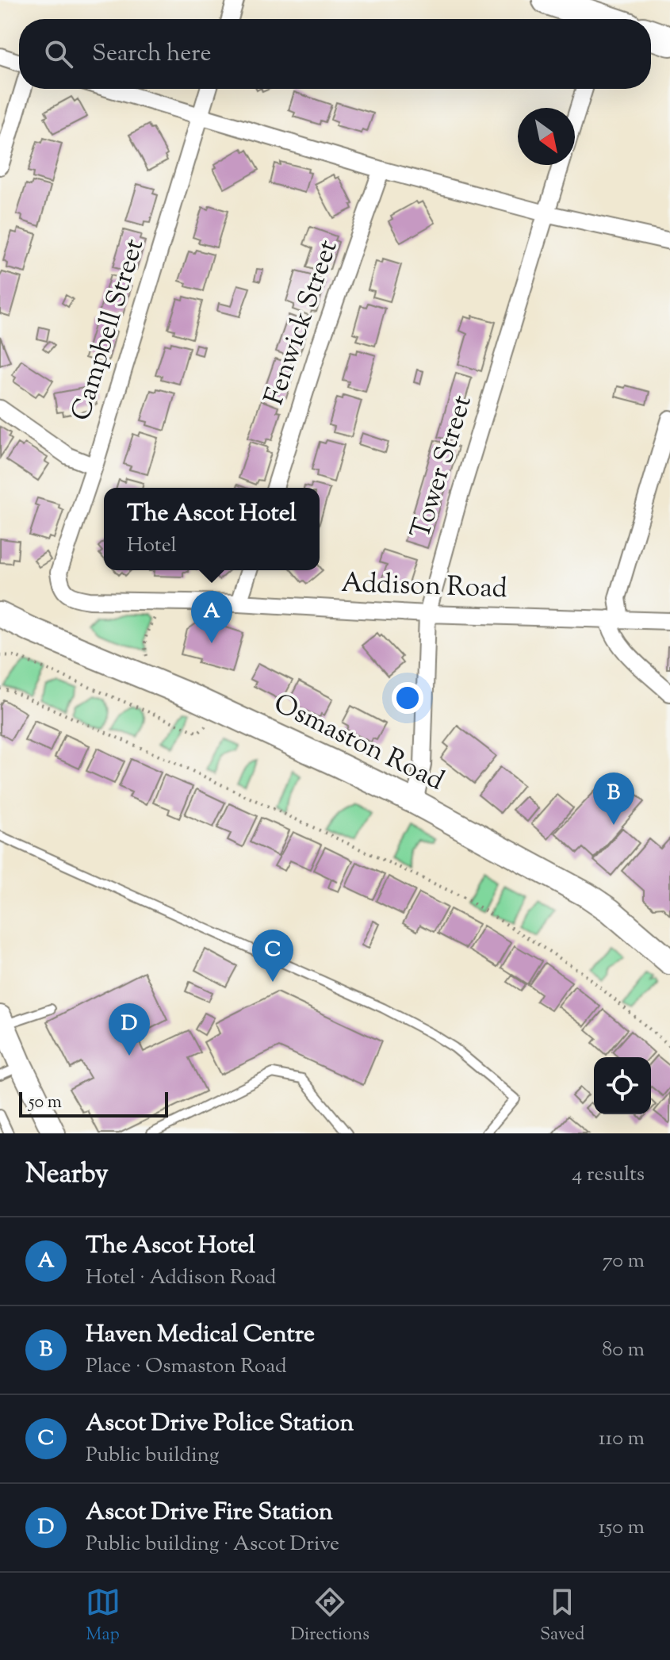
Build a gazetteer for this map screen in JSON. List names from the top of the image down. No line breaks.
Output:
{"streets":{"main road":["Osmaston Road"],"street":["Fenwick Street","Campbell Street","Tower Street","Addison Road"]},"crossings":[["Campbell Street","Addison Road"],["Tower Street","Addison Road"],["Tower Street","Osmaston Road"]],"scale_bar":"50 m","north":"bottom right","page":{"search":"Search here","popup":["The Ascot Hotel","Hotel"],"pins":["A","B","C","D"],"scale":"50 m","heading":["Nearby","4 results"],"list":[{"mark":"A","name":"The Ascot Hotel","note":"Hotel · Addison Road","value":"70 m"},{"mark":"B","name":"Haven Medical Centre","note":"Place · Osmaston Road","value":"80 m"},{"mark":"C","name":"Ascot Drive Police Station","note":"Public building","value":"110 m"},{"mark":"D","name":"Ascot Drive Fire Station","note":"Public building · Ascot Drive","value":"150 m"}],"nav":["Map","Directions","Saved"]}}
